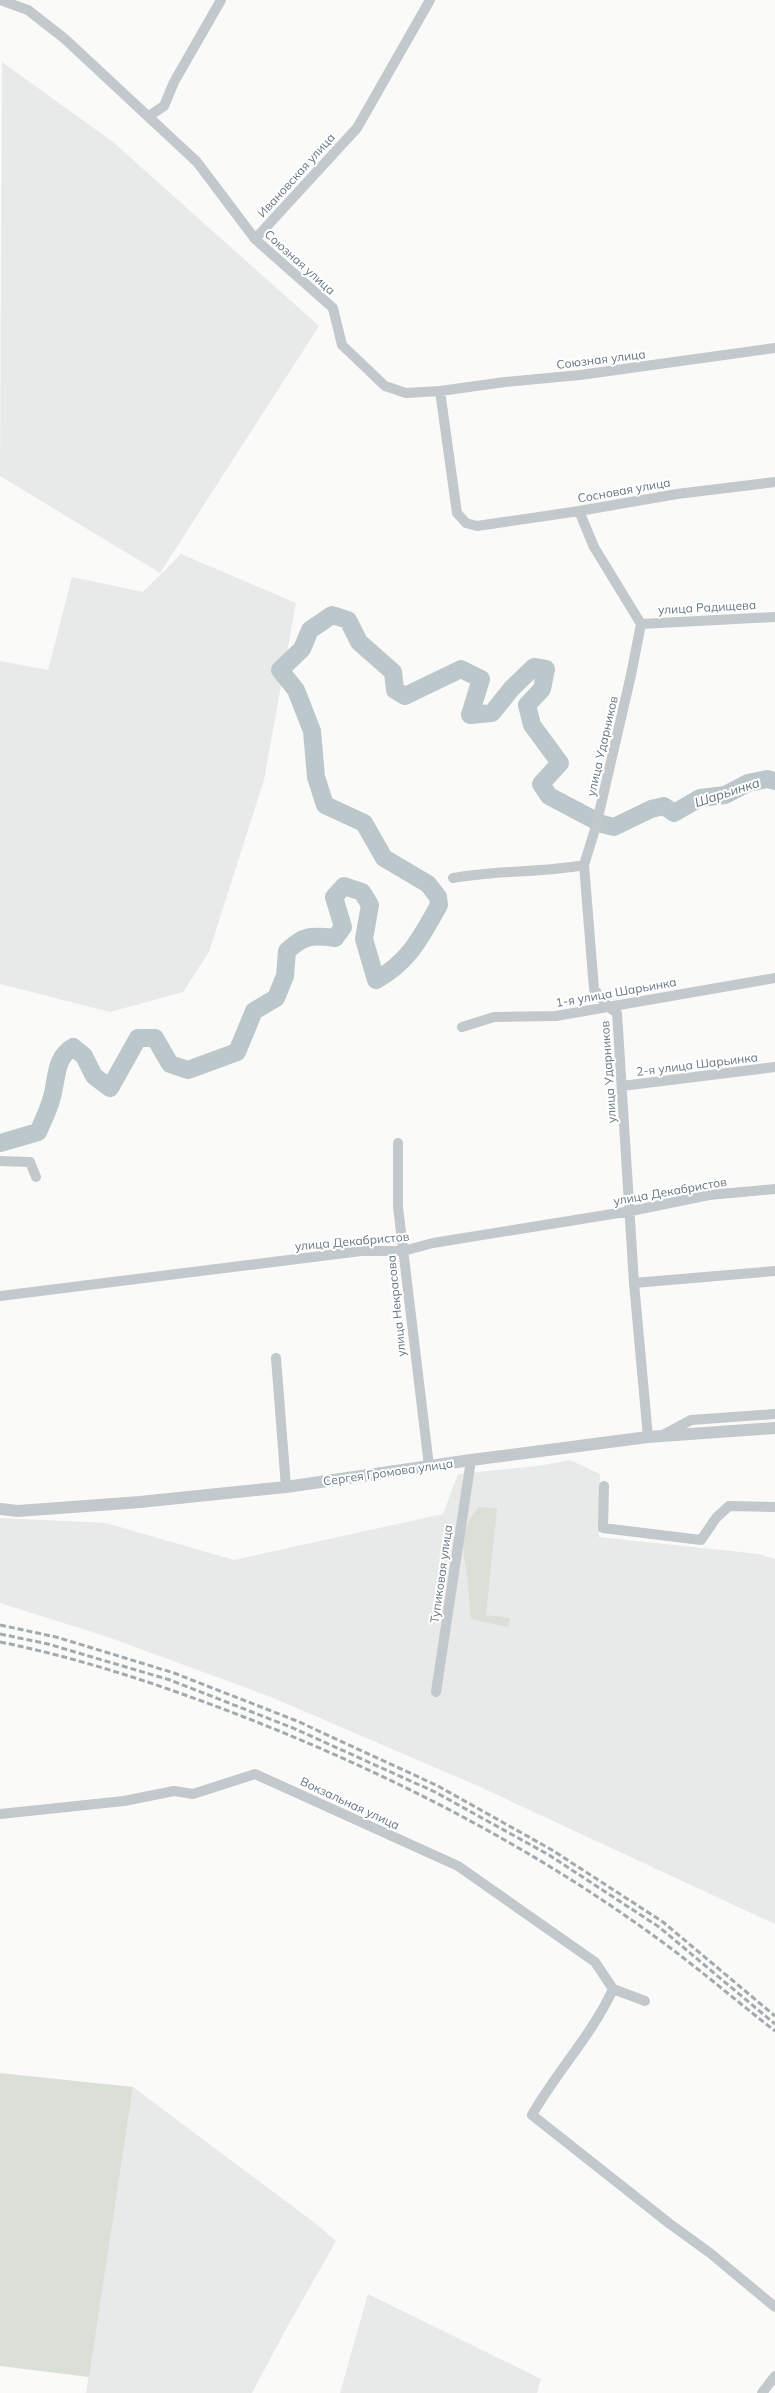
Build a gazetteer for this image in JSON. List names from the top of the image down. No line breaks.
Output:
{"streets":{"street":["Ивановская улица","Союзная улица","Сосновая улица","улица Радищева","улица Ударников","1-я улица Шарьинка","2-я улица Шарьинка","улица Декабристов","улица Некрасова","Сергея Громова улица","Тупиковая улица","Вокзальная улица"]},"crossings":[["Ивановская улица","Союзная улица"],["Союзная улица","Сосновая улица"],["улица Радищева","улица Ударников"],["улица Ударников","1-я улица Шарьинка"],["улица Ударников","2-я улица Шарьинка"],["улица Ударников","улица Декабристов"],["улица Ударников","Сергея Громова улица"],["улица Декабристов","улица Некрасова"],["улица Некрасова","Сергея Громова улица"],["Сергея Громова улица","Тупиковая улица"]],"water":["Шарьинка"]}
